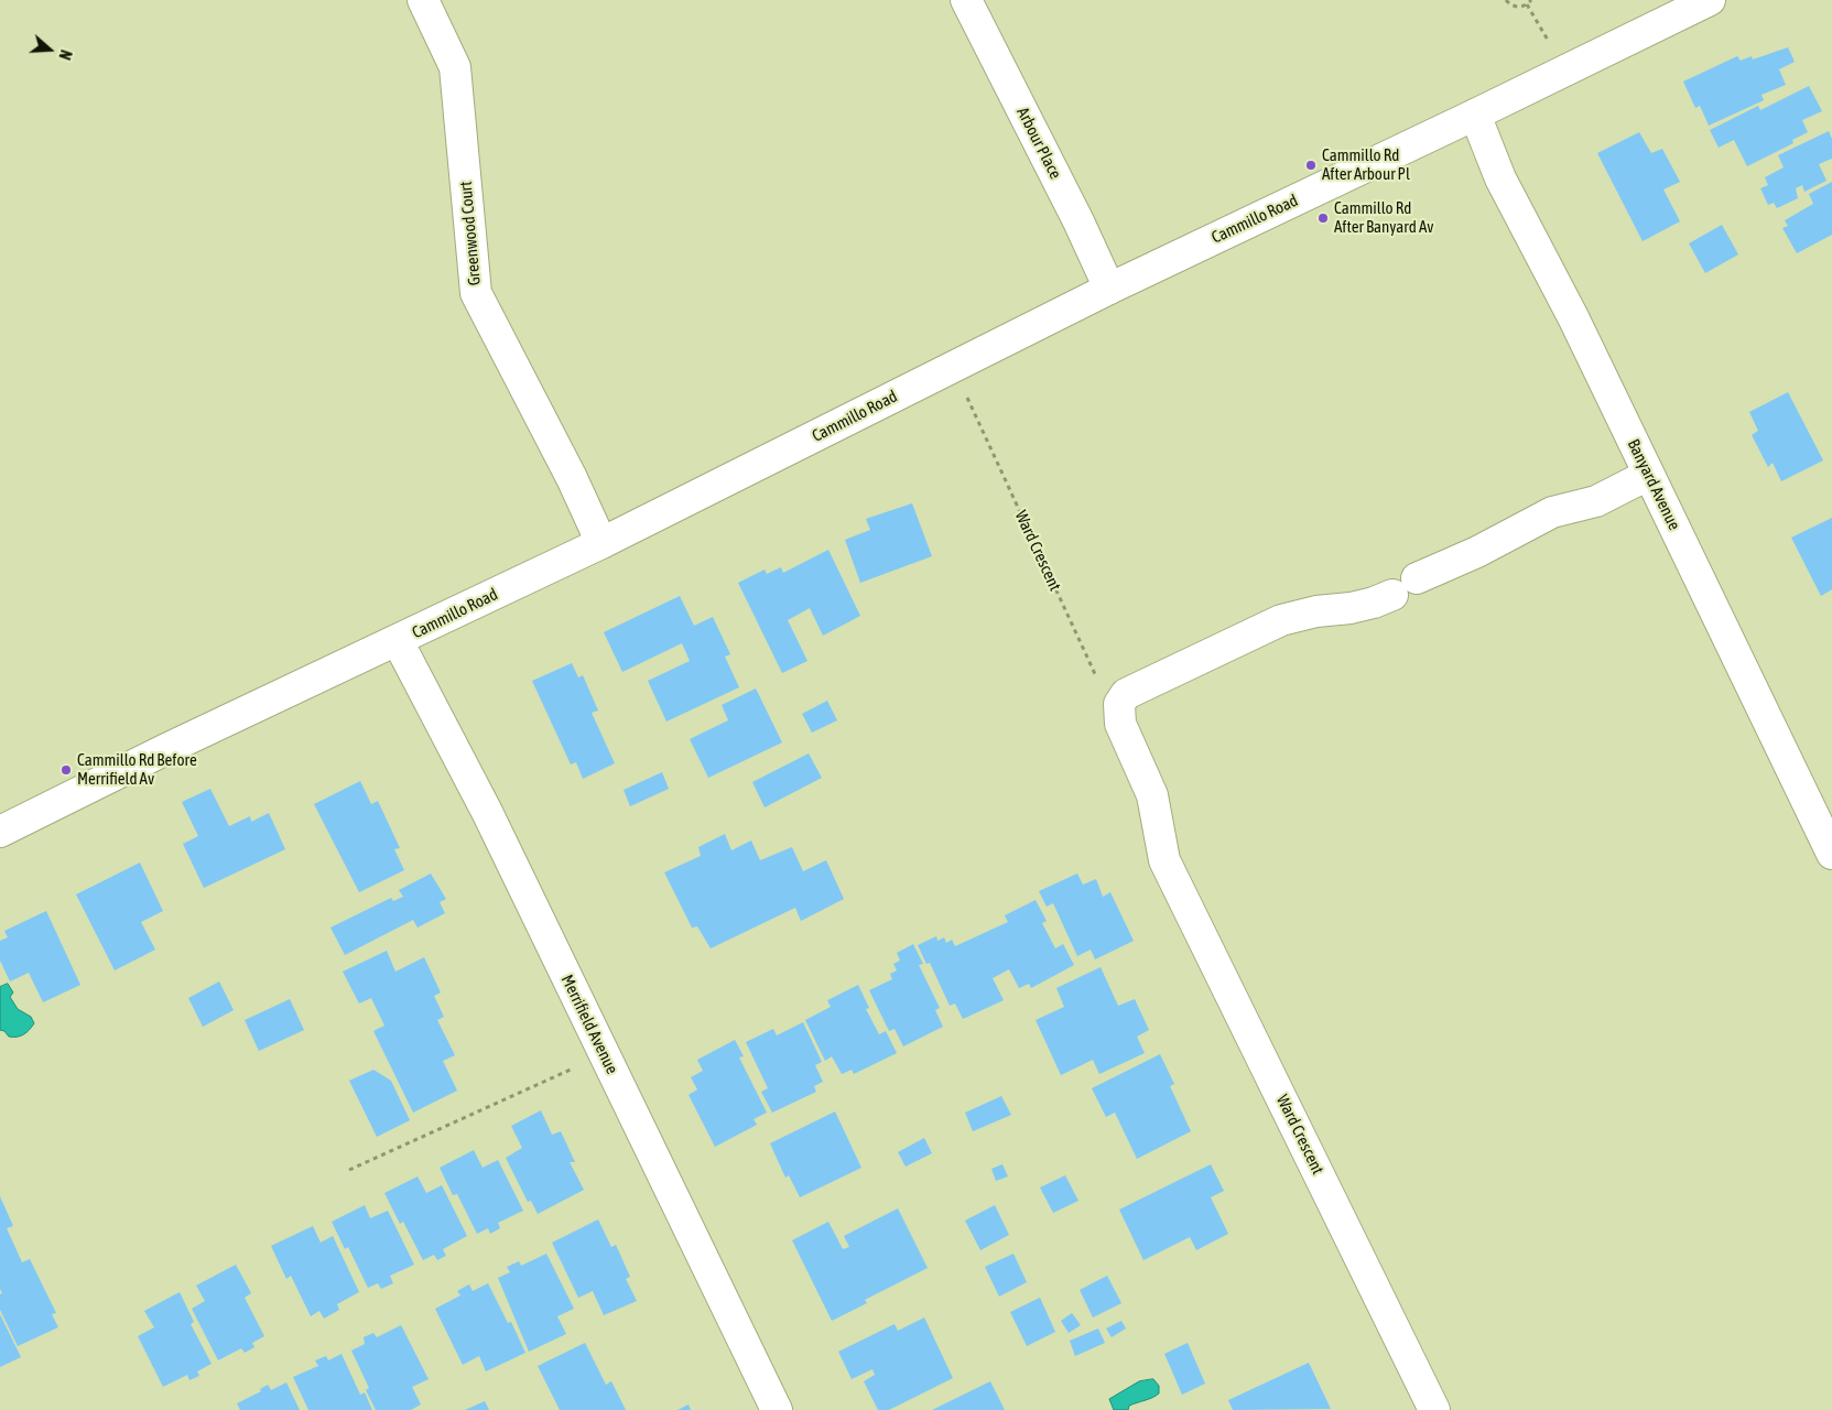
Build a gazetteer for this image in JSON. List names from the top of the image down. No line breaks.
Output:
{"streets":{"street":["Arbour Place","Cammillo Road","Greenwood Court","Banyard Avenue","Ward Crescent","Merrifield Avenue"]},"crossings":[["Arbour Place","Cammillo Road"],["Cammillo Road","Greenwood Court"],["Cammillo Road","Banyard Avenue"],["Cammillo Road","Merrifield Avenue"]],"places":["Cammillo Rd After Arbour Pl","Cammillo Rd After Banyard Av","Cammillo Rd Before Merrifield Av"],"north":"right"}
